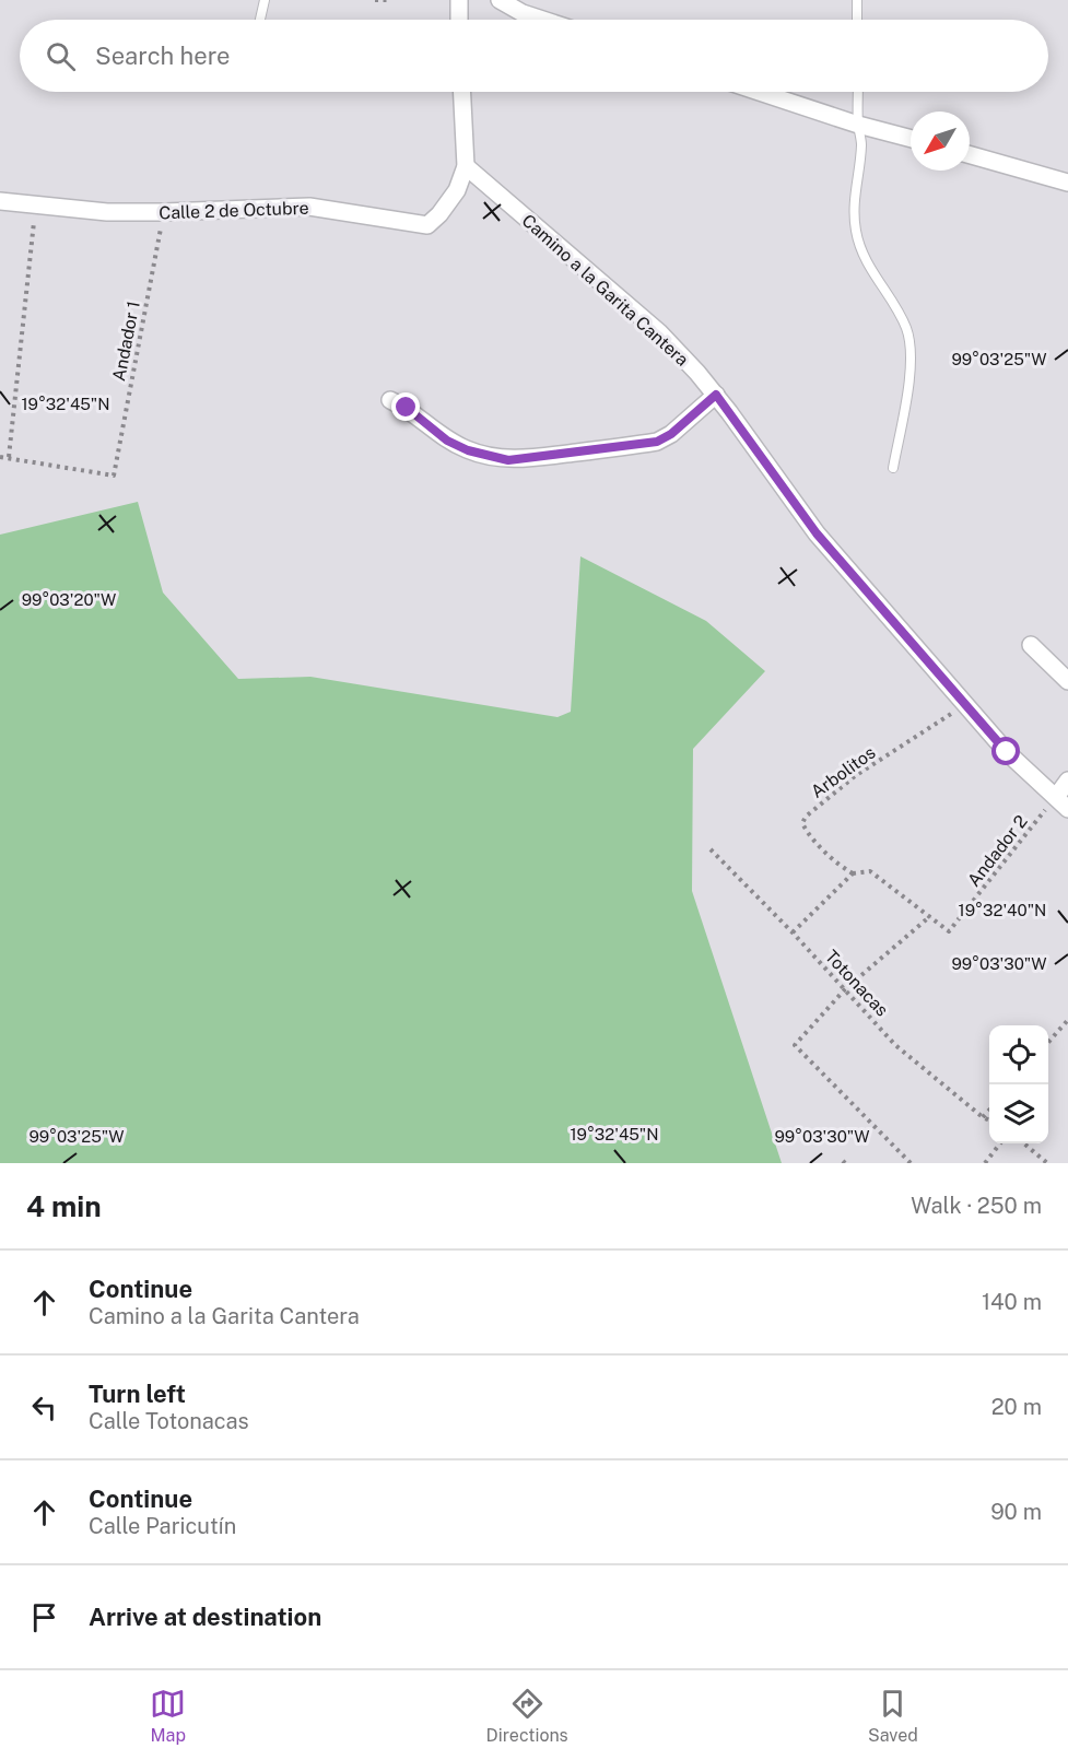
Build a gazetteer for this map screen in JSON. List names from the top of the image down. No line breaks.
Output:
{"streets":{"street":["Calle 2 de Octubre","Camino a la Garita Cantera"],"path":["Andador 1","Arbolitos","Andador 2","Totonacas"]},"crossings":[["Calle 2 de Octubre","Camino a la Garita Cantera"],["Calle 2 de Octubre","Andador 1"],["Camino a la Garita Cantera","Arbolitos"],["Camino a la Garita Cantera","Andador 2"],["Arbolitos","Andador 2"]],"north":"bottom left","page":{"search":"Search here","heading":["4 min","Walk · 250 m"],"list":[["Continue","Camino a la Garita Cantera","140 m"],["Turn left","Calle Totonacas","20 m"],["Continue","Calle Paricutín","90 m"],"Arrive at destination"],"nav":["Map","Directions","Saved"]},"coordinates":["99°03'25\"W","19°32'45\"N","99°03'20\"W","19°32'40\"N","99°03'30\"W"]}
